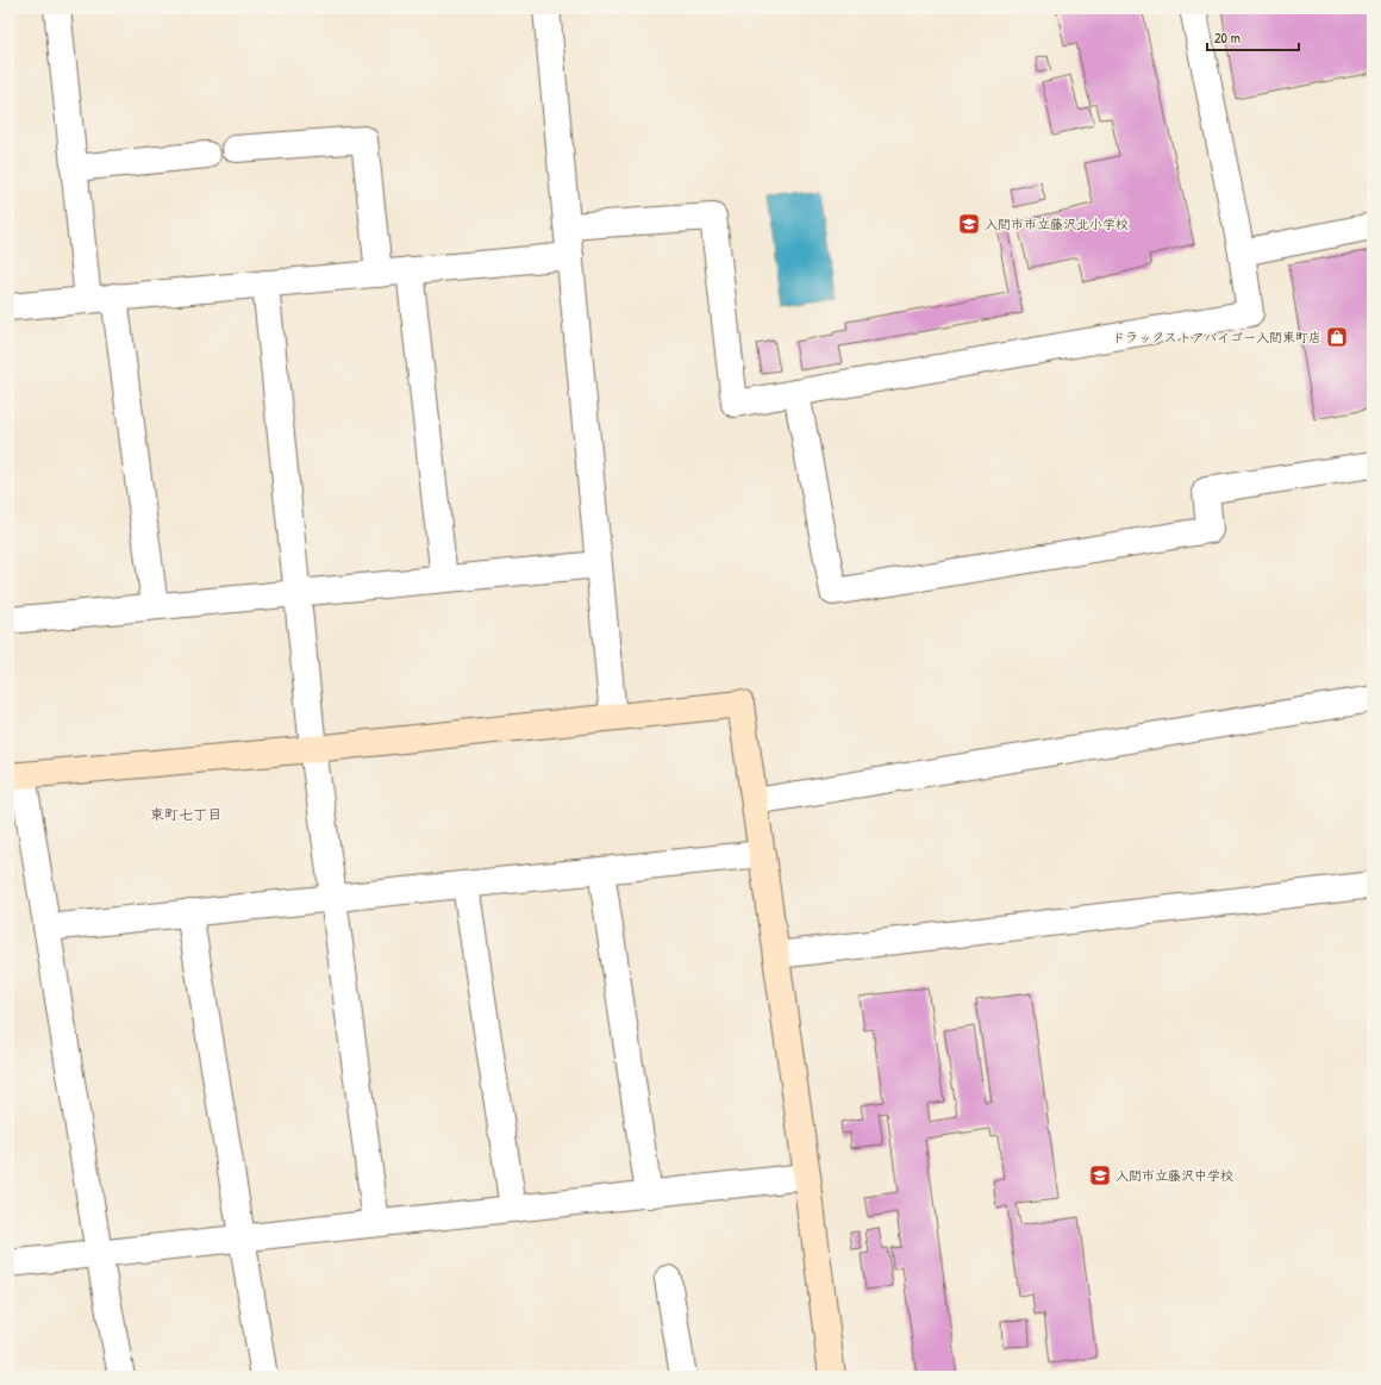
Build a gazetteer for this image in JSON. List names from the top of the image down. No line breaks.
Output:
{"districts":["東町七丁目"],"places":{"school or university":["入間市市立藤沢北小学校","入間市立藤沢中学校"],"shop":["ドラックストアバイゴー入間東町店"]},"scale_bar":"20 m"}
